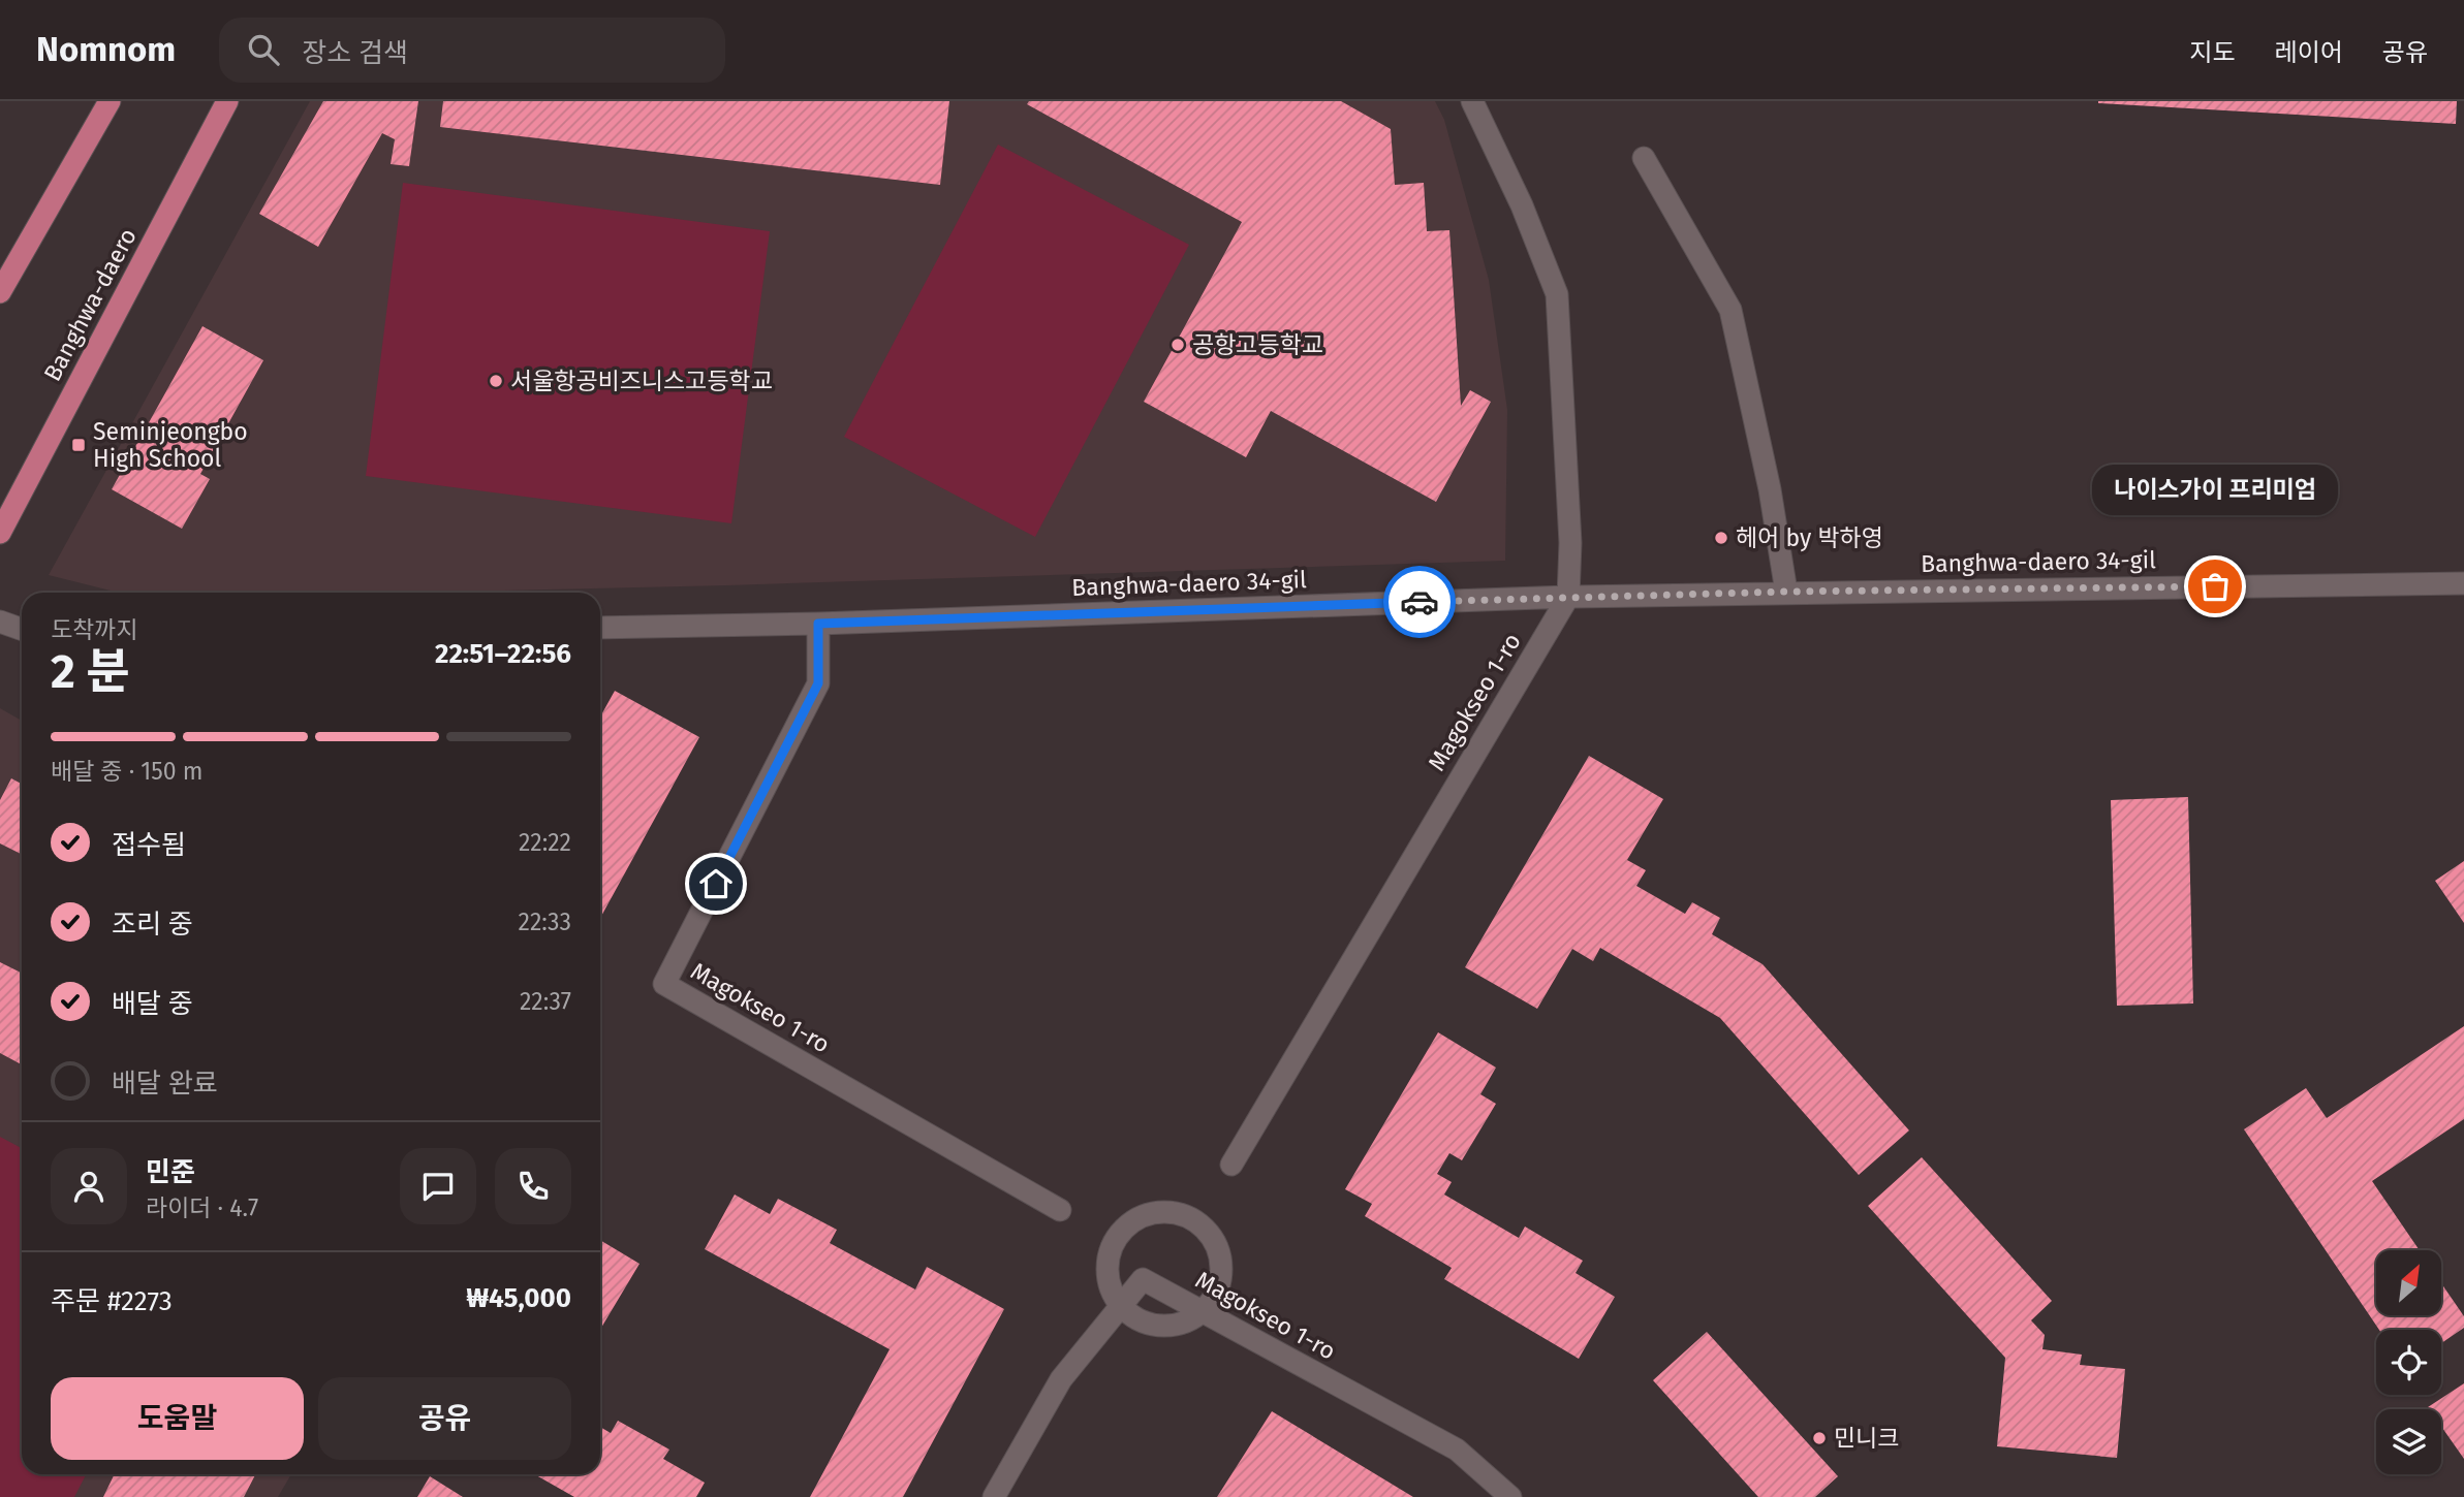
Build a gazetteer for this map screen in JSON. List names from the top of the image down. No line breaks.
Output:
{"streets":{"main road":["Banghwa-daero"],"street":["Banghwa-daero 34-gil","Magokseo 1-ro"]},"crossings":[["Banghwa-daero 34-gil","Magokseo 1-ro"]],"places":{"other":["공항고등학교","서울항공비즈니스고등학교","헤어 by 박하영","나이스가이 프리미엄","민니크"],"transit":["Seminjeongbo High School"]},"north":"top right","page":{"header":"Nomnom","search":"장소 검색","nav":["지도","레이어","공유"],"bubble":"나이스가이 프리미엄","heading":["2 분","도착까지","22:51–22:56"],"panel":["민준","라이더 · 4.7","주문 #2273","₩45,000"],"bar":"배달 중 · 150 m","list":[["접수됨","22:22"],["조리 중","22:33"],["배달 중","22:37"],"배달 완료"],"buttons":["도움말","공유"]}}
